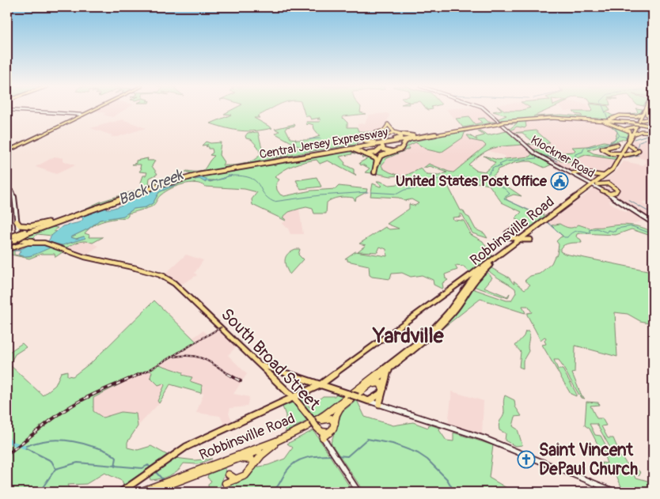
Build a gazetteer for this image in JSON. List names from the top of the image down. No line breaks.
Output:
{"streets":{"highway":["Central Jersey Expressway","Robbinsville Road"],"main road":["Klockner Road","South Broad Street"]},"crossings":[["Central Jersey Expressway","Robbinsville Road"],["Klockner Road","Robbinsville Road"]],"districts":["Yardville"],"water":["Back Creek"],"places":{"public building":["United States Post Office"],"church":["Saint Vincent DePaul Church"]}}
